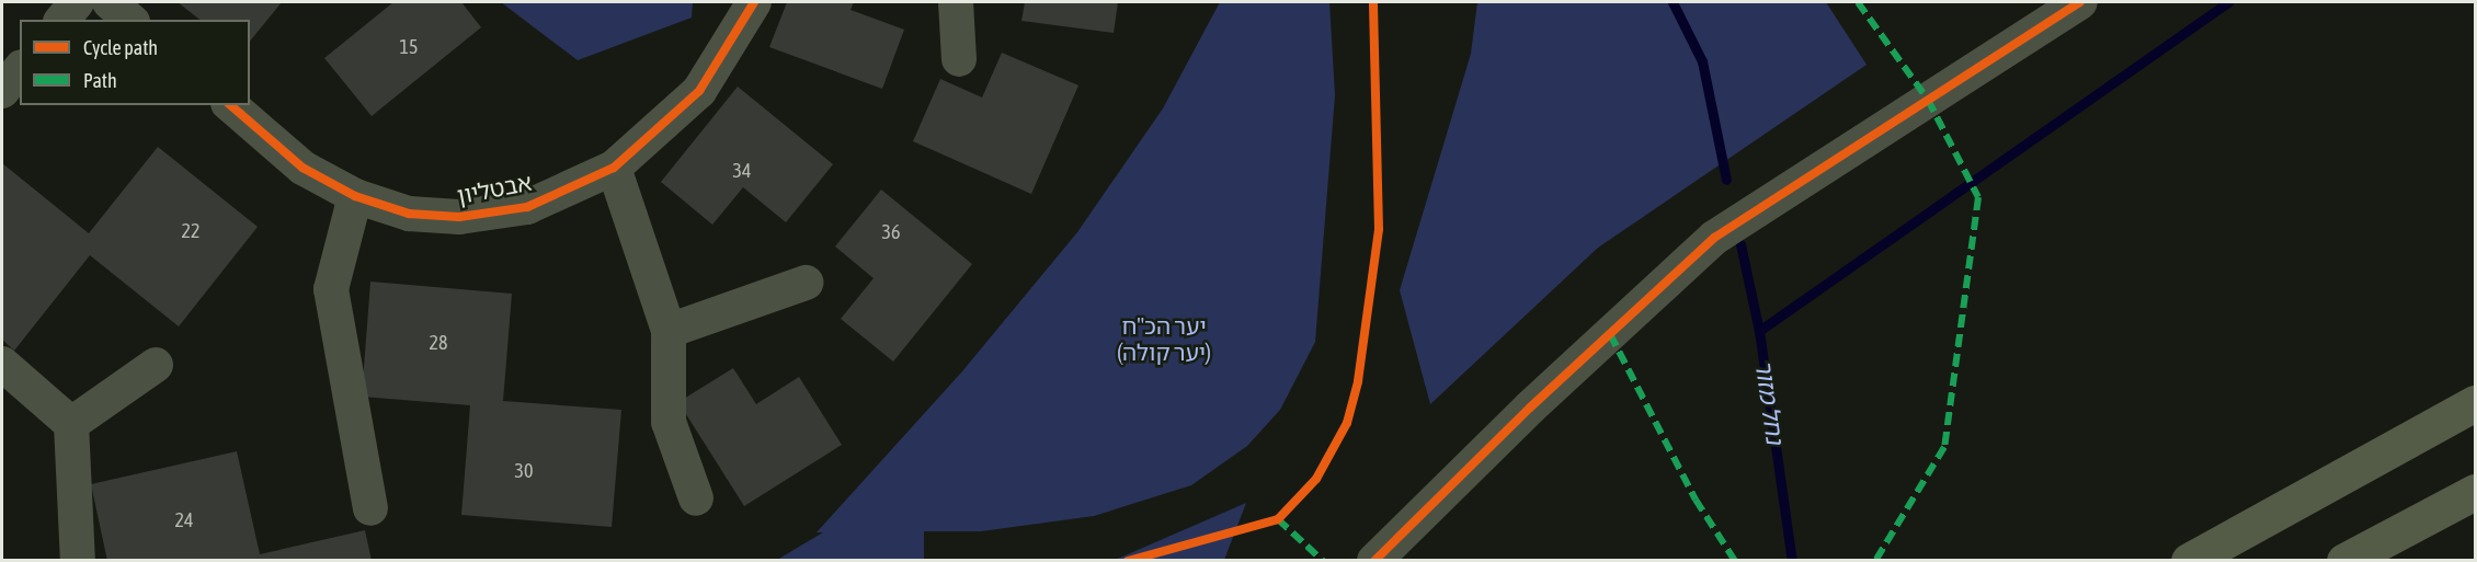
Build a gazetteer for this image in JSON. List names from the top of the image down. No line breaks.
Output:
{"streets":{"street":["אבטליון"]},"water":["נחל מזור"],"parks":["יער הכ\"ח (יער קולה)"],"house_numbers":["15","34","22","36","28","30","24"],"legend":["Cycle path","Path"]}
